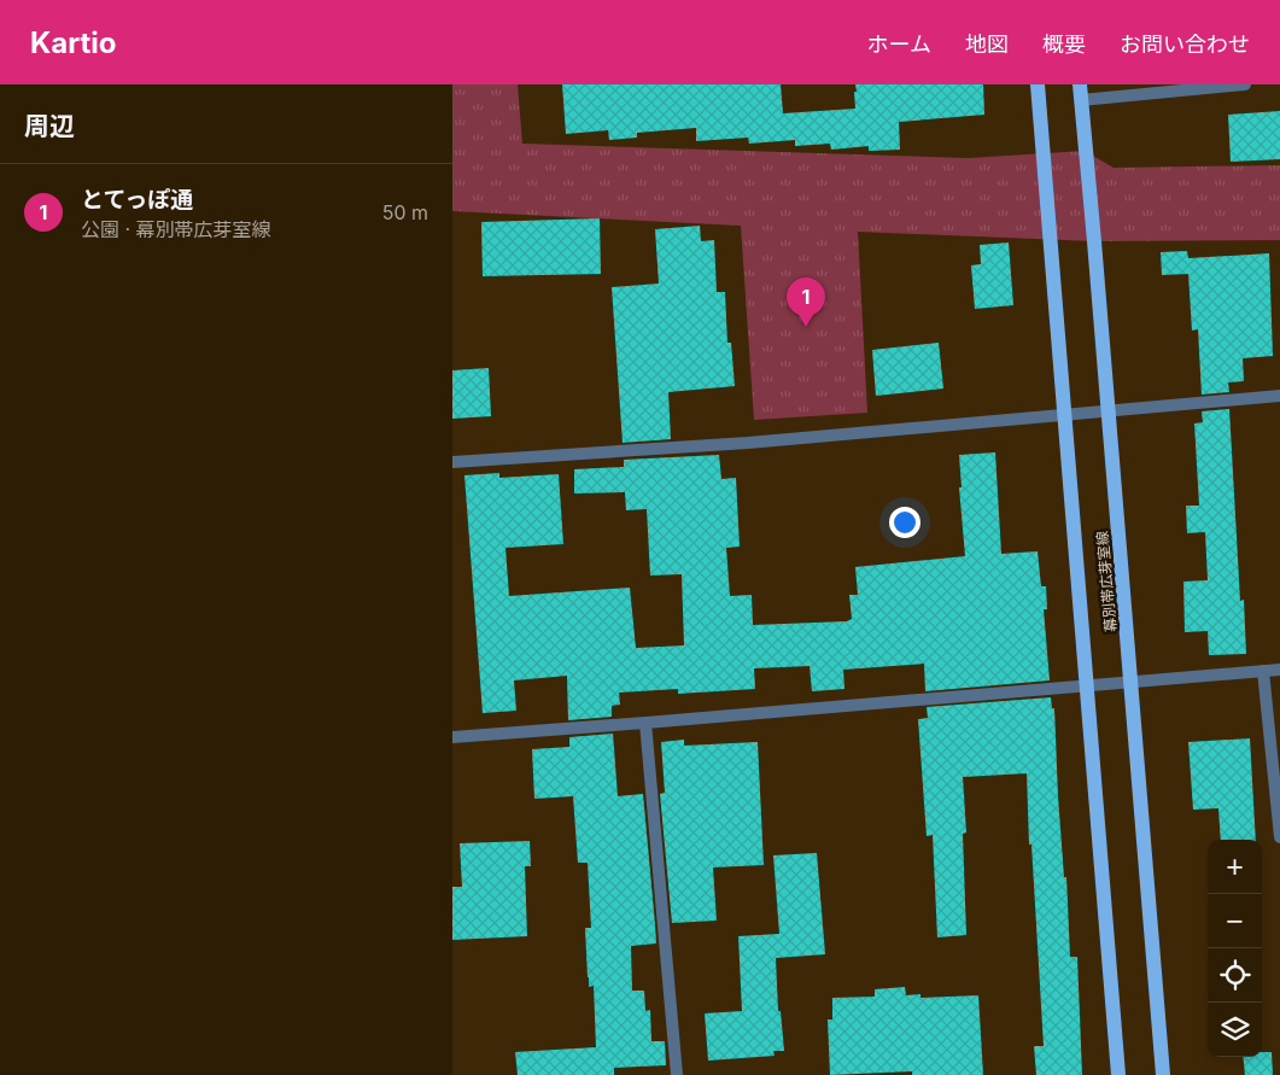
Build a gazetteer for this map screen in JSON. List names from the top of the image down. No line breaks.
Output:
{"streets":{"main road":["幕別帯広芽室線"]},"page":{"header":"Kartio","nav":["ホーム","地図","概要","お問い合わせ"],"heading":"周辺","list":[{"mark":"1","name":"とてっぽ通","note":"公園 · 幕別帯広芽室線","value":"50 m"}],"pins":"1","map_buttons":["+","−"]}}
